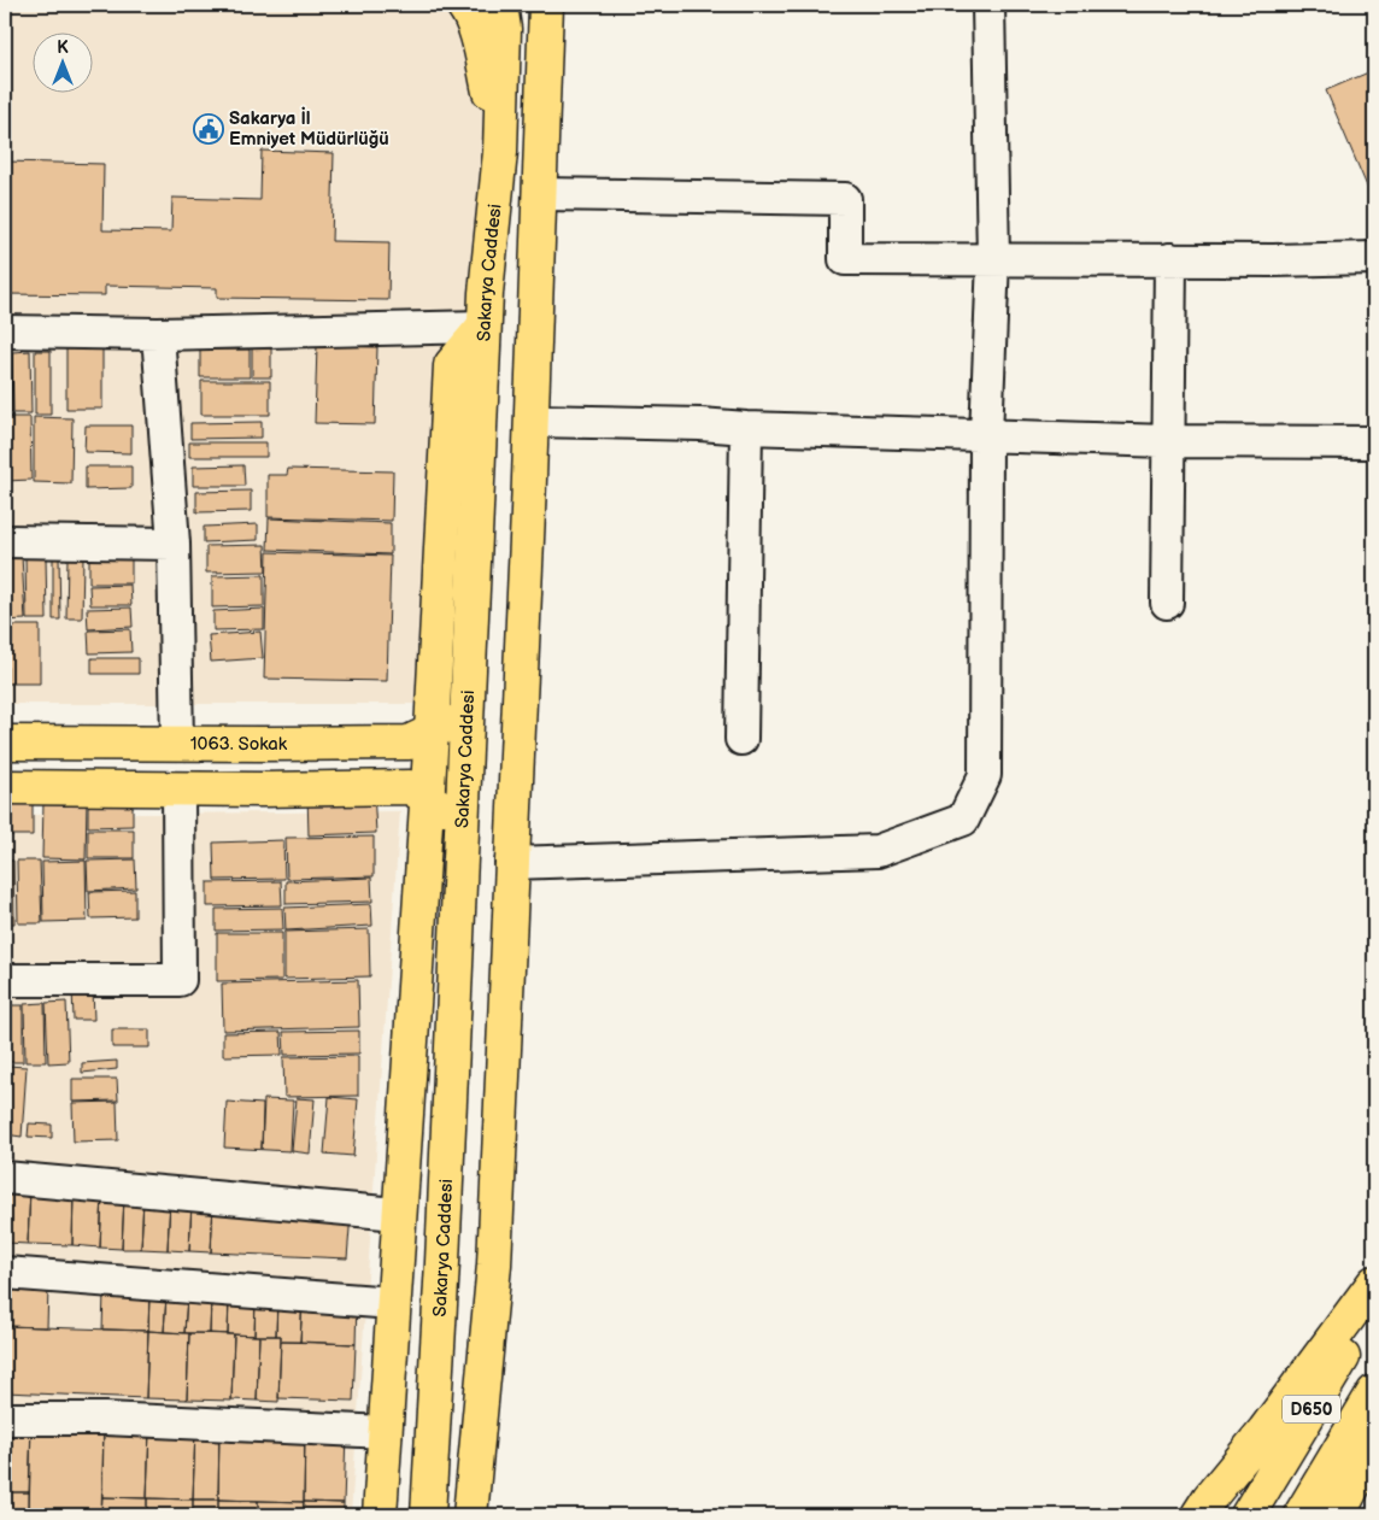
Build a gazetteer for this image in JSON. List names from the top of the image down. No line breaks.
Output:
{"streets":{"main road":["Sakarya Caddesi","1063. Sokak","D650"]},"crossings":[["Sakarya Caddesi","1063. Sokak"]],"places":{"public building":["Sakarya İl Emniyet Müdürlüğü"]},"north":"top"}
